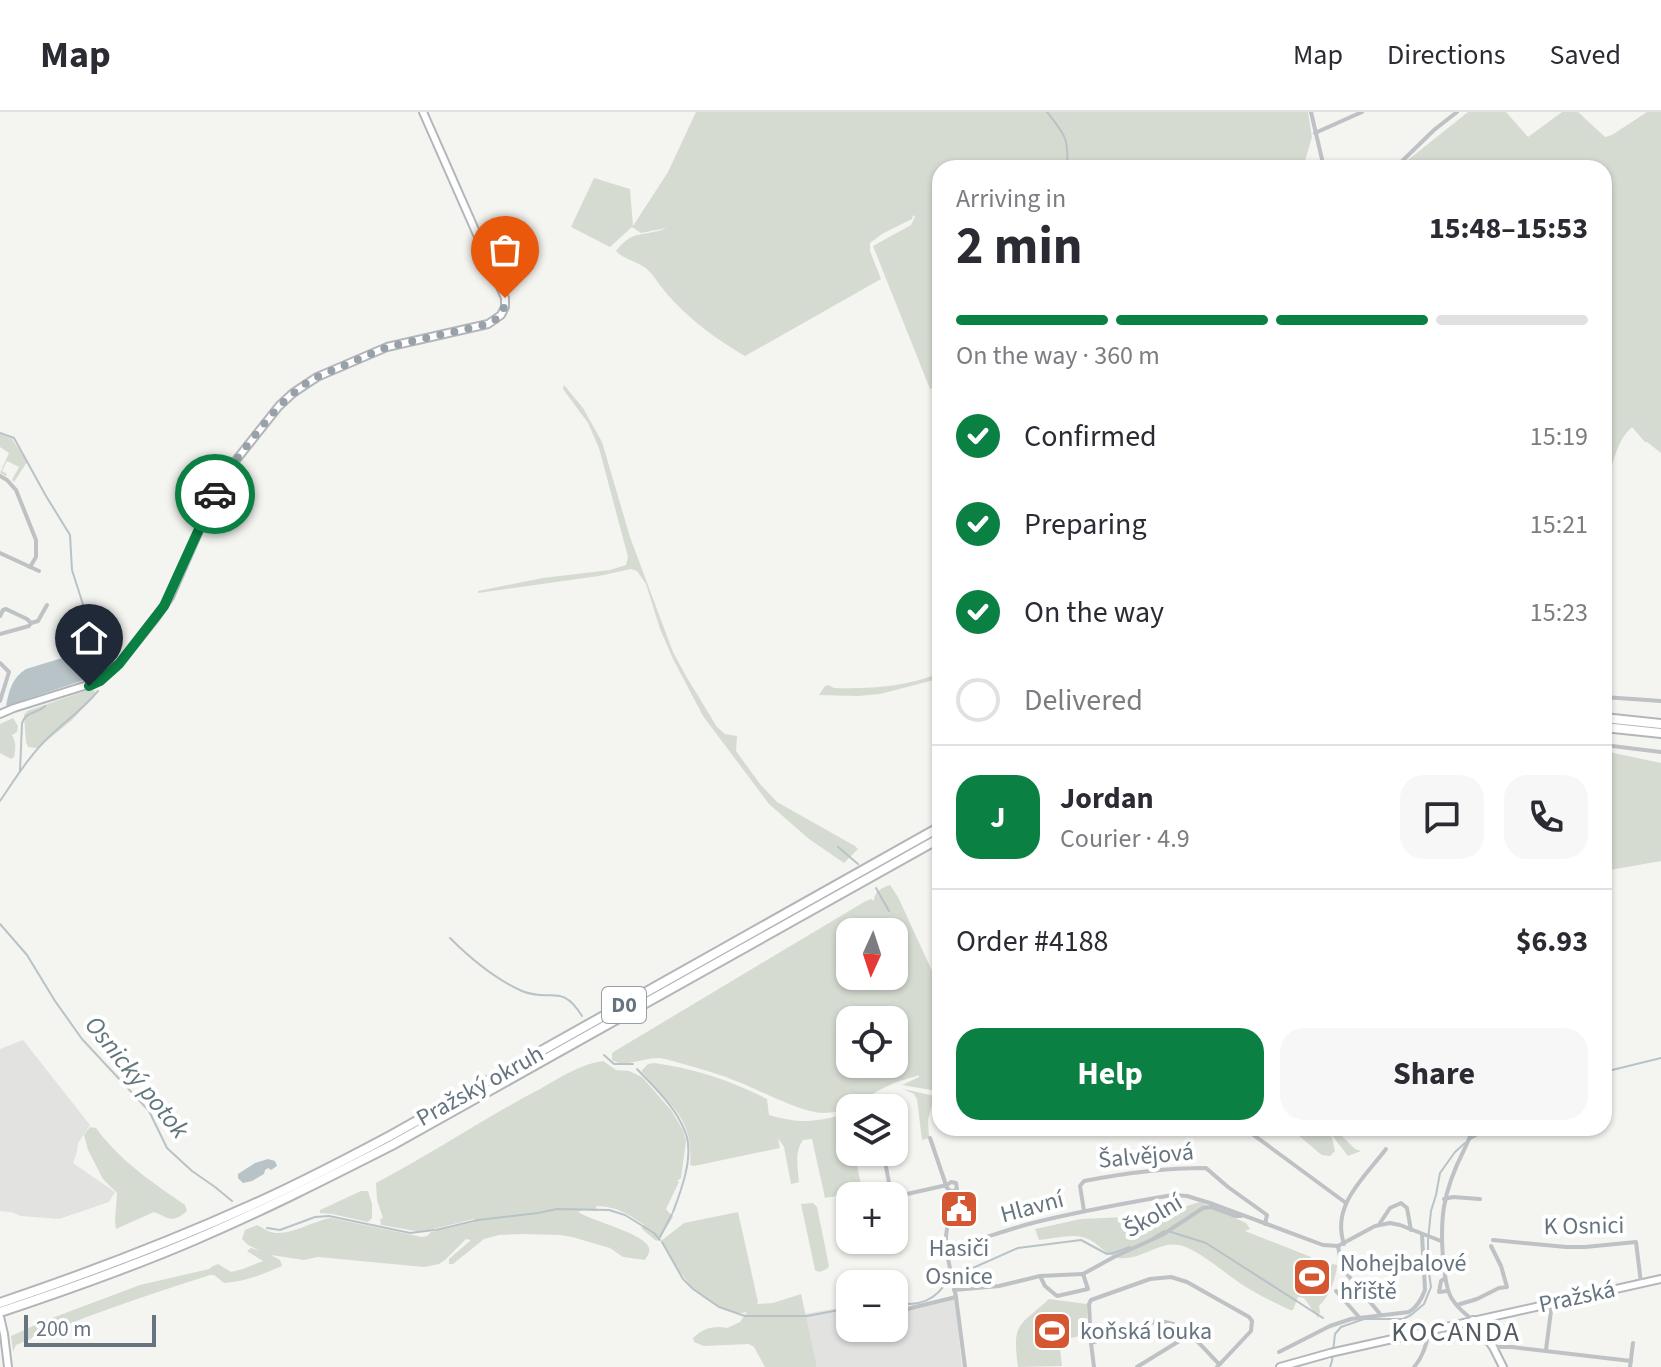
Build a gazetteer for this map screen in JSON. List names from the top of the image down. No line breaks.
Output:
{"streets":{"highway":["D0","Pražský okruh"],"street":["Šalvějová","Hlavní","Školní","K Osnici","Pražská"]},"crossings":[["Šalvějová","Hlavní"],["Hlavní","Školní"],["K Osnici","Pražská"]],"districts":["KOCANDA"],"water":["Osnický potok"],"places":{"public building":["Hasiči Osnice"],"sports":["Nohejbalové hřiště","koňská louka"]},"scale_bar":"200 m","north":"bottom","page":{"header":"Map","nav":["Map","Directions","Saved"],"heading":["2 min","Arriving in","15:48–15:53"],"panel":["Jordan","Courier · 4.9","Order #4188","$6.93"],"bar":"On the way · 360 m","list":[["Confirmed","15:19"],["Preparing","15:21"],["On the way","15:23"],"Delivered"],"round":"J","map_buttons":["+","−"],"buttons":["Help","Share"],"scale":"200 m"}}
